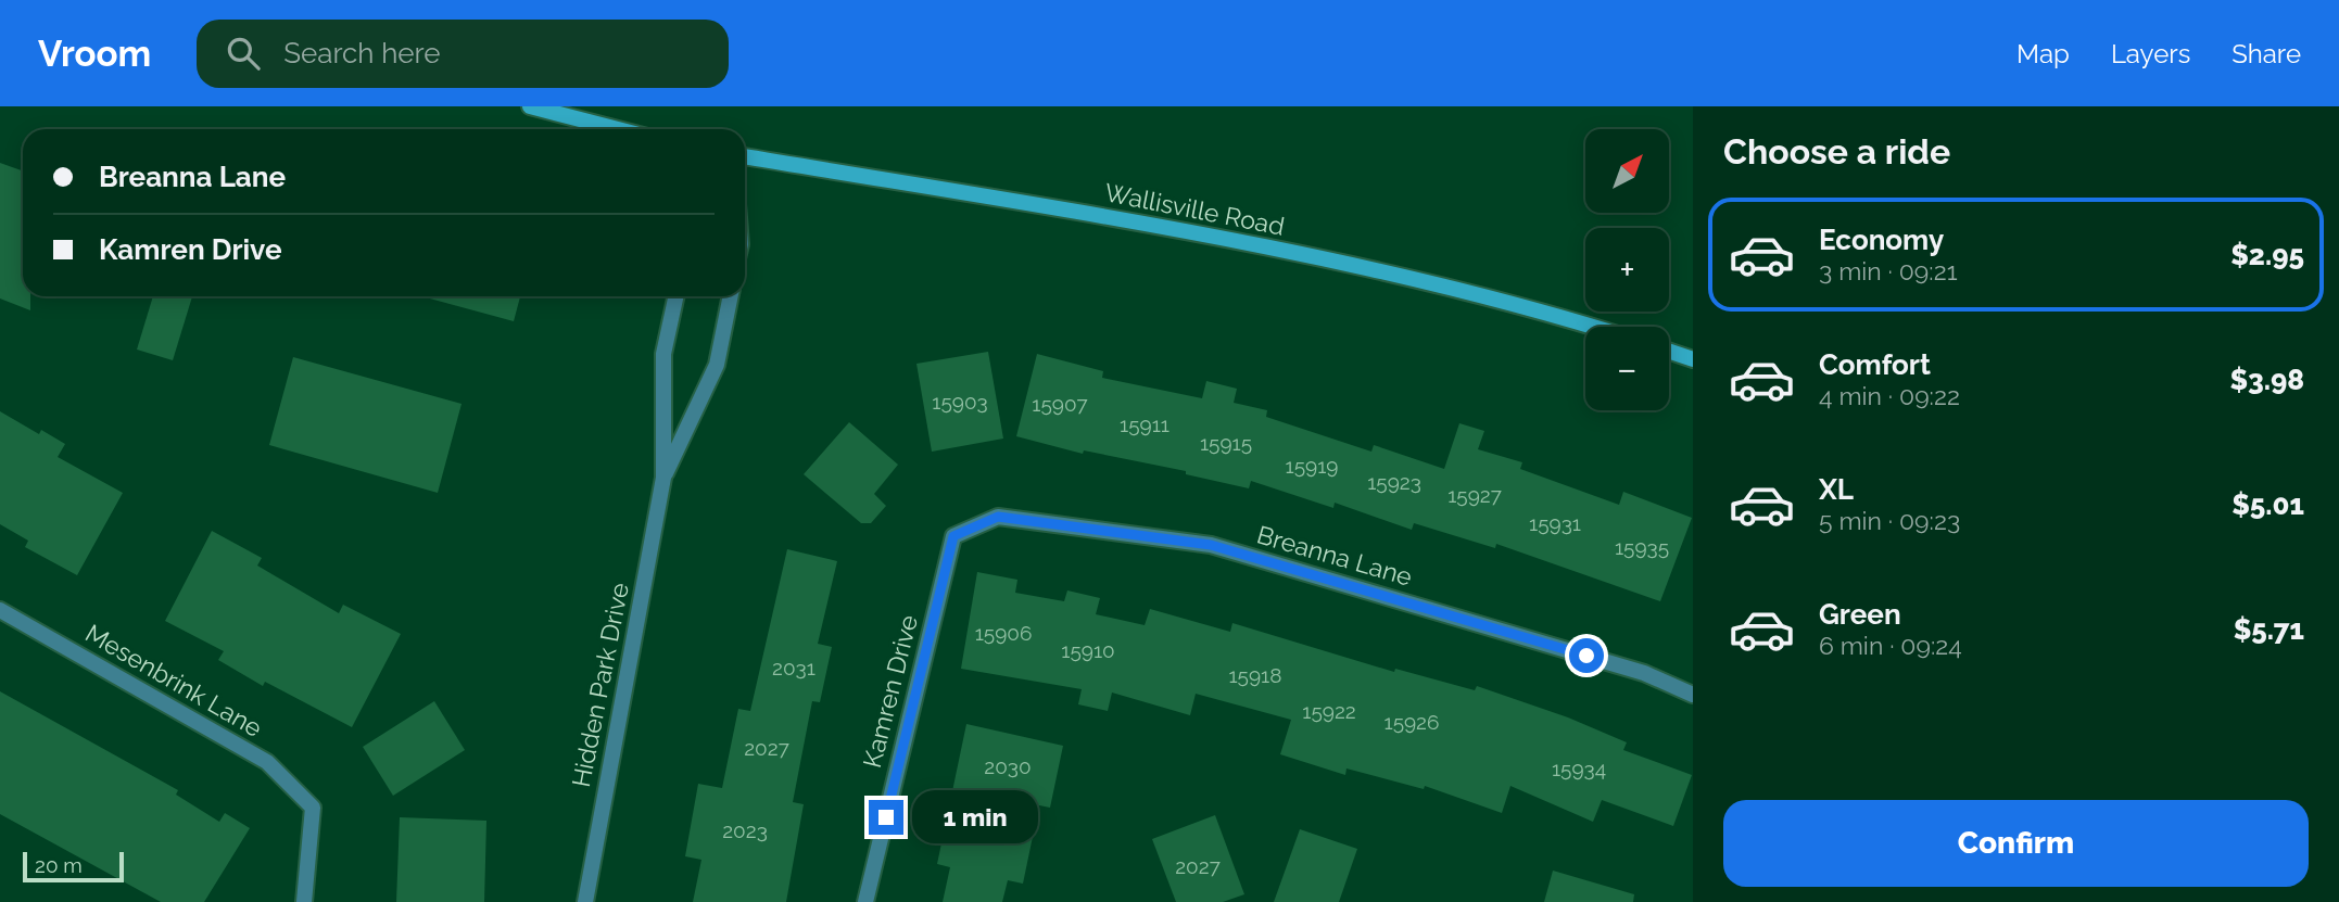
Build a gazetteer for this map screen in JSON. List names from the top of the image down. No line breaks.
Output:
{"streets":{"main road":["Wallisville Road"],"street":["Breanna Lane","Mesenbrink Lane","Hidden Park Drive","Kamren Drive"]},"crossings":[["Breanna Lane","Kamren Drive"]],"house_numbers":["15903","15907","15911","15915","15919","15923","15927","15931","15935","15906","15910","2031","15918","15922","15926","2027","2030","15934","2023","2027"],"scale_bar":"20 m","north":"top right","page":{"header":"Vroom","search":"Search here","nav":["Map","Layers","Share"],"heading":"Choose a ride","map_buttons":["+","−"],"banner":["Breanna Lane","Kamren Drive"],"list":[{"name":"Economy","note":"3 min · 09:21","value":"$2.95"},{"name":"Comfort","note":"4 min · 09:22","value":"$3.98"},{"name":"XL","note":"5 min · 09:23","value":"$5.01"},{"name":"Green","note":"6 min · 09:24","value":"$5.71"}],"buttons":"Confirm","bubble":"1 min","scale":"20 m"}}
